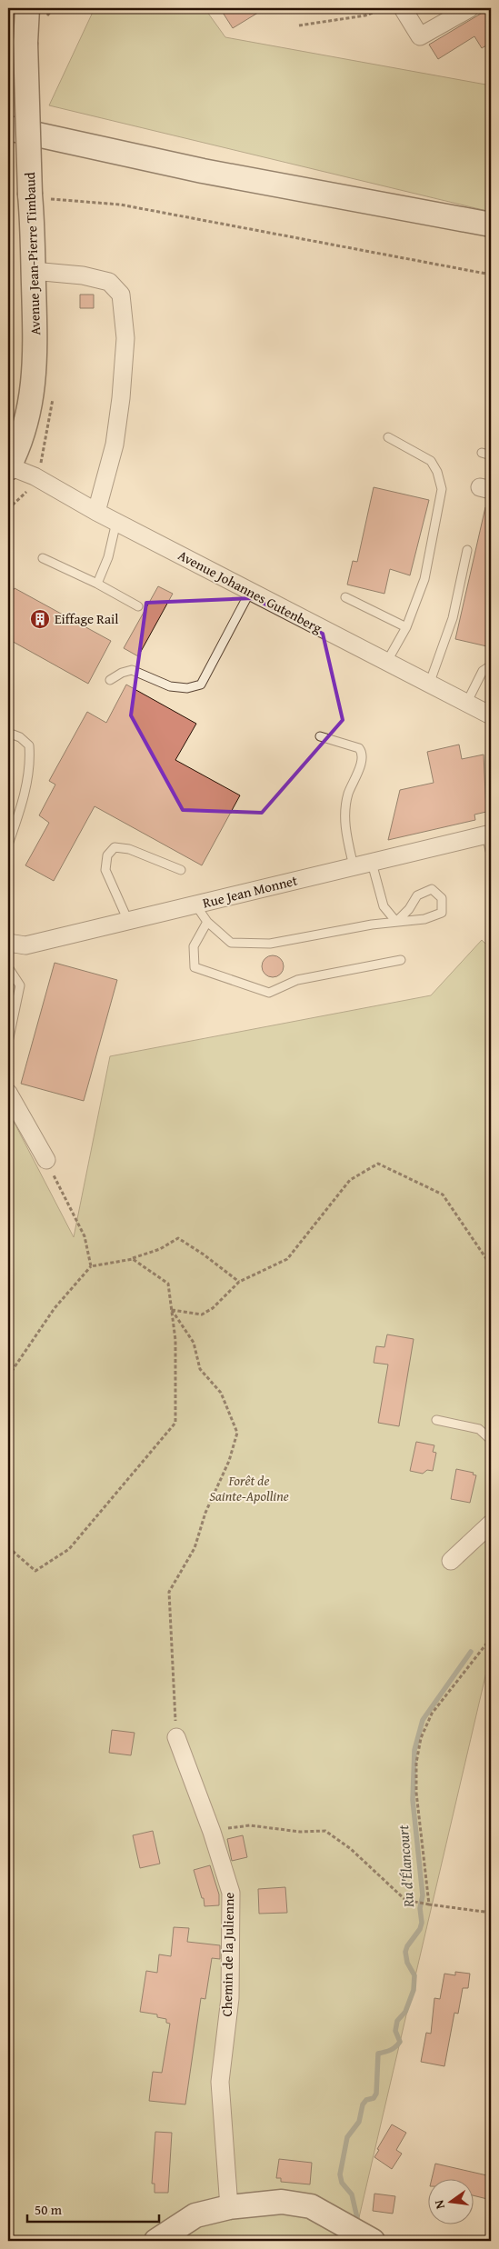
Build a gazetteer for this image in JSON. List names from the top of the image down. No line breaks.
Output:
{"streets":{"street":["Avenue Jean-Pierre Timbaud","Avenue Johannes Gutenberg","Rue Jean Monnet","Chemin de la Julienne"]},"crossings":[["Avenue Jean-Pierre Timbaud","Avenue Johannes Gutenberg"]],"water":["Ru d'Élancourt"],"parks":["Forêt de Sainte-Apolline"],"places":{"building":["Eiffage Rail"]},"scale_bar":"50 m","north":"left"}
